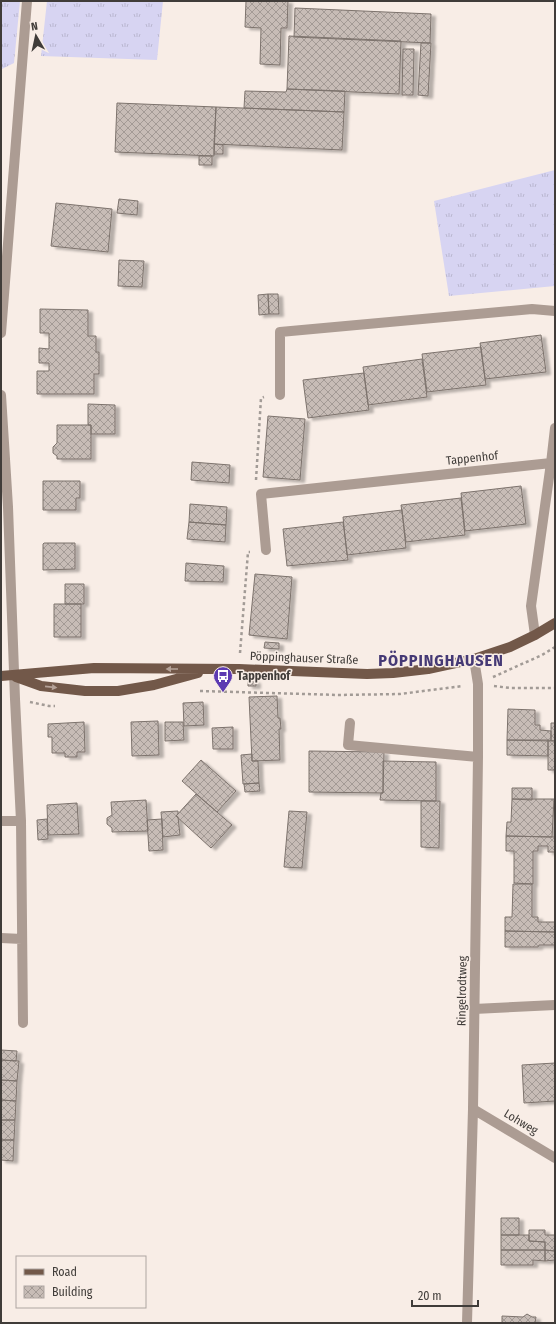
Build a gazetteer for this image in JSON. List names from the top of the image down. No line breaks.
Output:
{"streets":{"main road":["Pöppinghauser Straße"],"street":["Tappenhof","Ringelrodtweg","Lohweg"]},"crossings":[["Pöppinghauser Straße","Ringelrodtweg"],["Ringelrodtweg","Lohweg"]],"districts":["PÖPPINGHAUSEN"],"places":{"bus stop":["Tappenhof"]},"legend":["Road","Building"],"scale_bar":"20 m","north":"top"}
